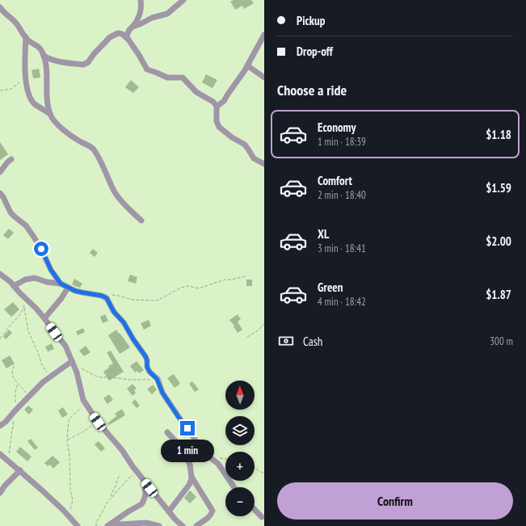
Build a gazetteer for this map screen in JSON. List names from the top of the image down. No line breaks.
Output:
{"north":"top","page":{"banner":["Pickup","Drop-off"],"heading":"Choose a ride","list":[{"name":"Economy","note":"1 min · 18:39","value":"$1.18"},{"name":"Comfort","note":"2 min · 18:40","value":"$1.59"},{"name":"XL","note":"3 min · 18:41","value":"$2.00"},{"name":"Green","note":"4 min · 18:42","value":"$1.87"}],"pay":["Cash","300 m"],"map_buttons":["+","−"],"bubble":"1 min","buttons":"Confirm"}}
